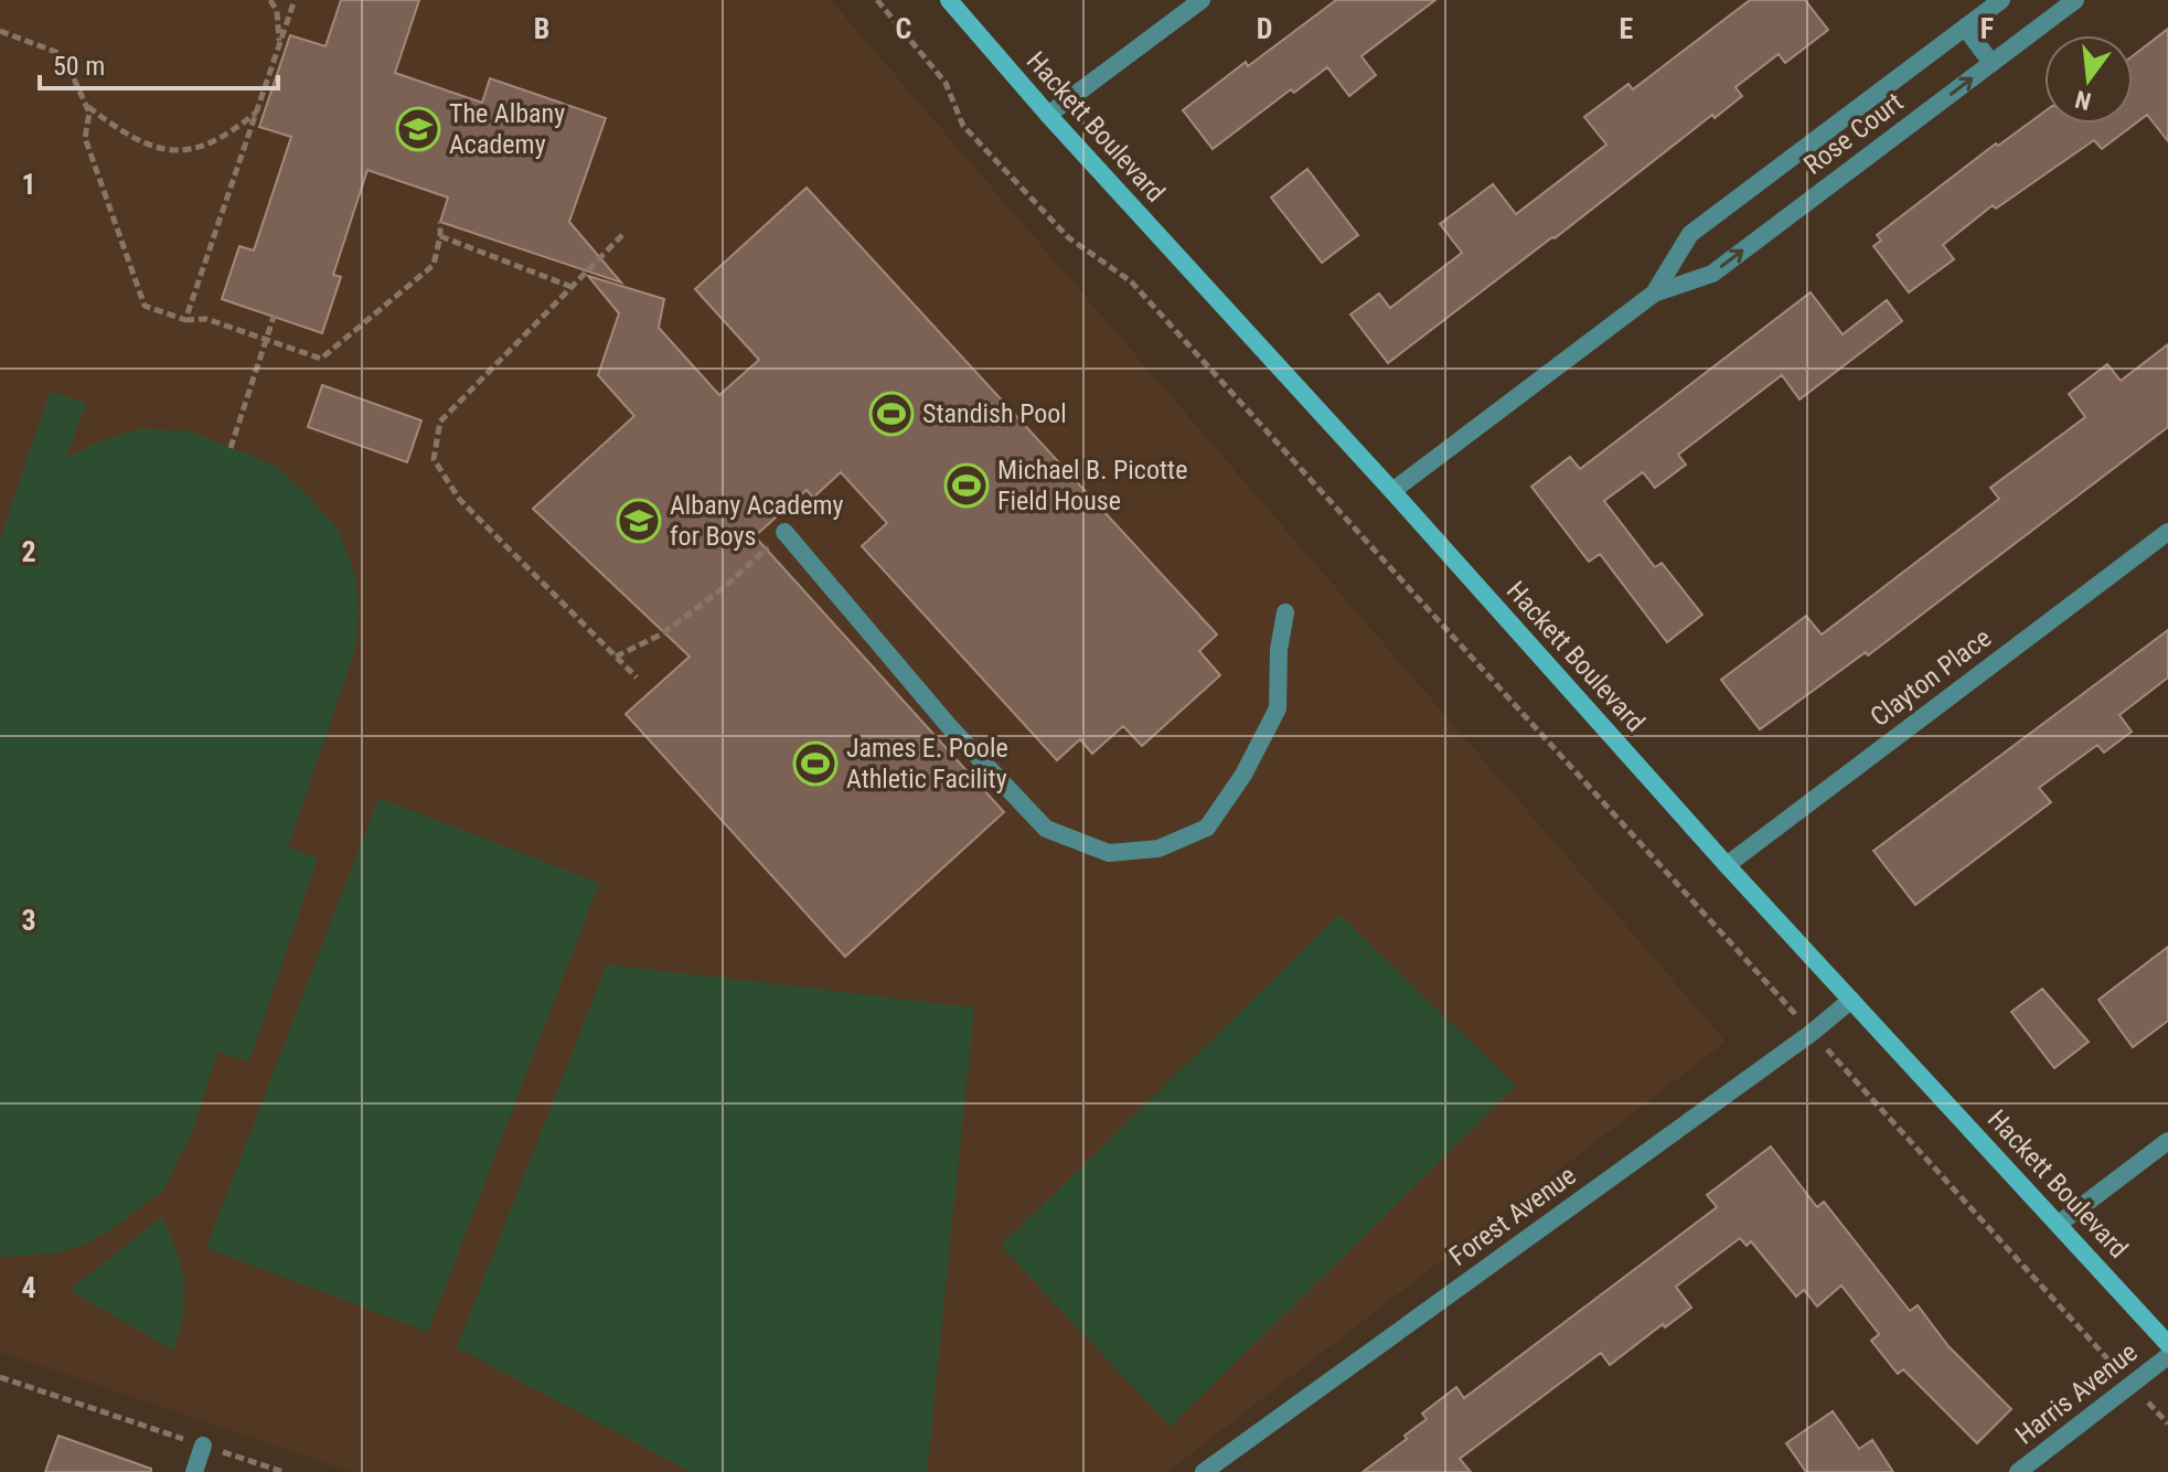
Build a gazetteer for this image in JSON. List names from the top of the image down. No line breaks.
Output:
{"streets":{"street":["Hackett Boulevard","Rose Court","Clayton Place","Forest Avenue","Harris Avenue"]},"crossings":[["Hackett Boulevard","Rose Court"],["Hackett Boulevard","Clayton Place"],["Hackett Boulevard","Forest Avenue"]],"places":{"school or university":["The Albany Academy","Albany Academy for Boys"],"sports":["Standish Pool","Michael B. Picotte Field House","James E. Poole Athletic Facility"]},"scale_bar":"50 m","north":"bottom","grid":{"columns":["B","C","D","E","F"],"rows":["1","2","3","4"]}}
